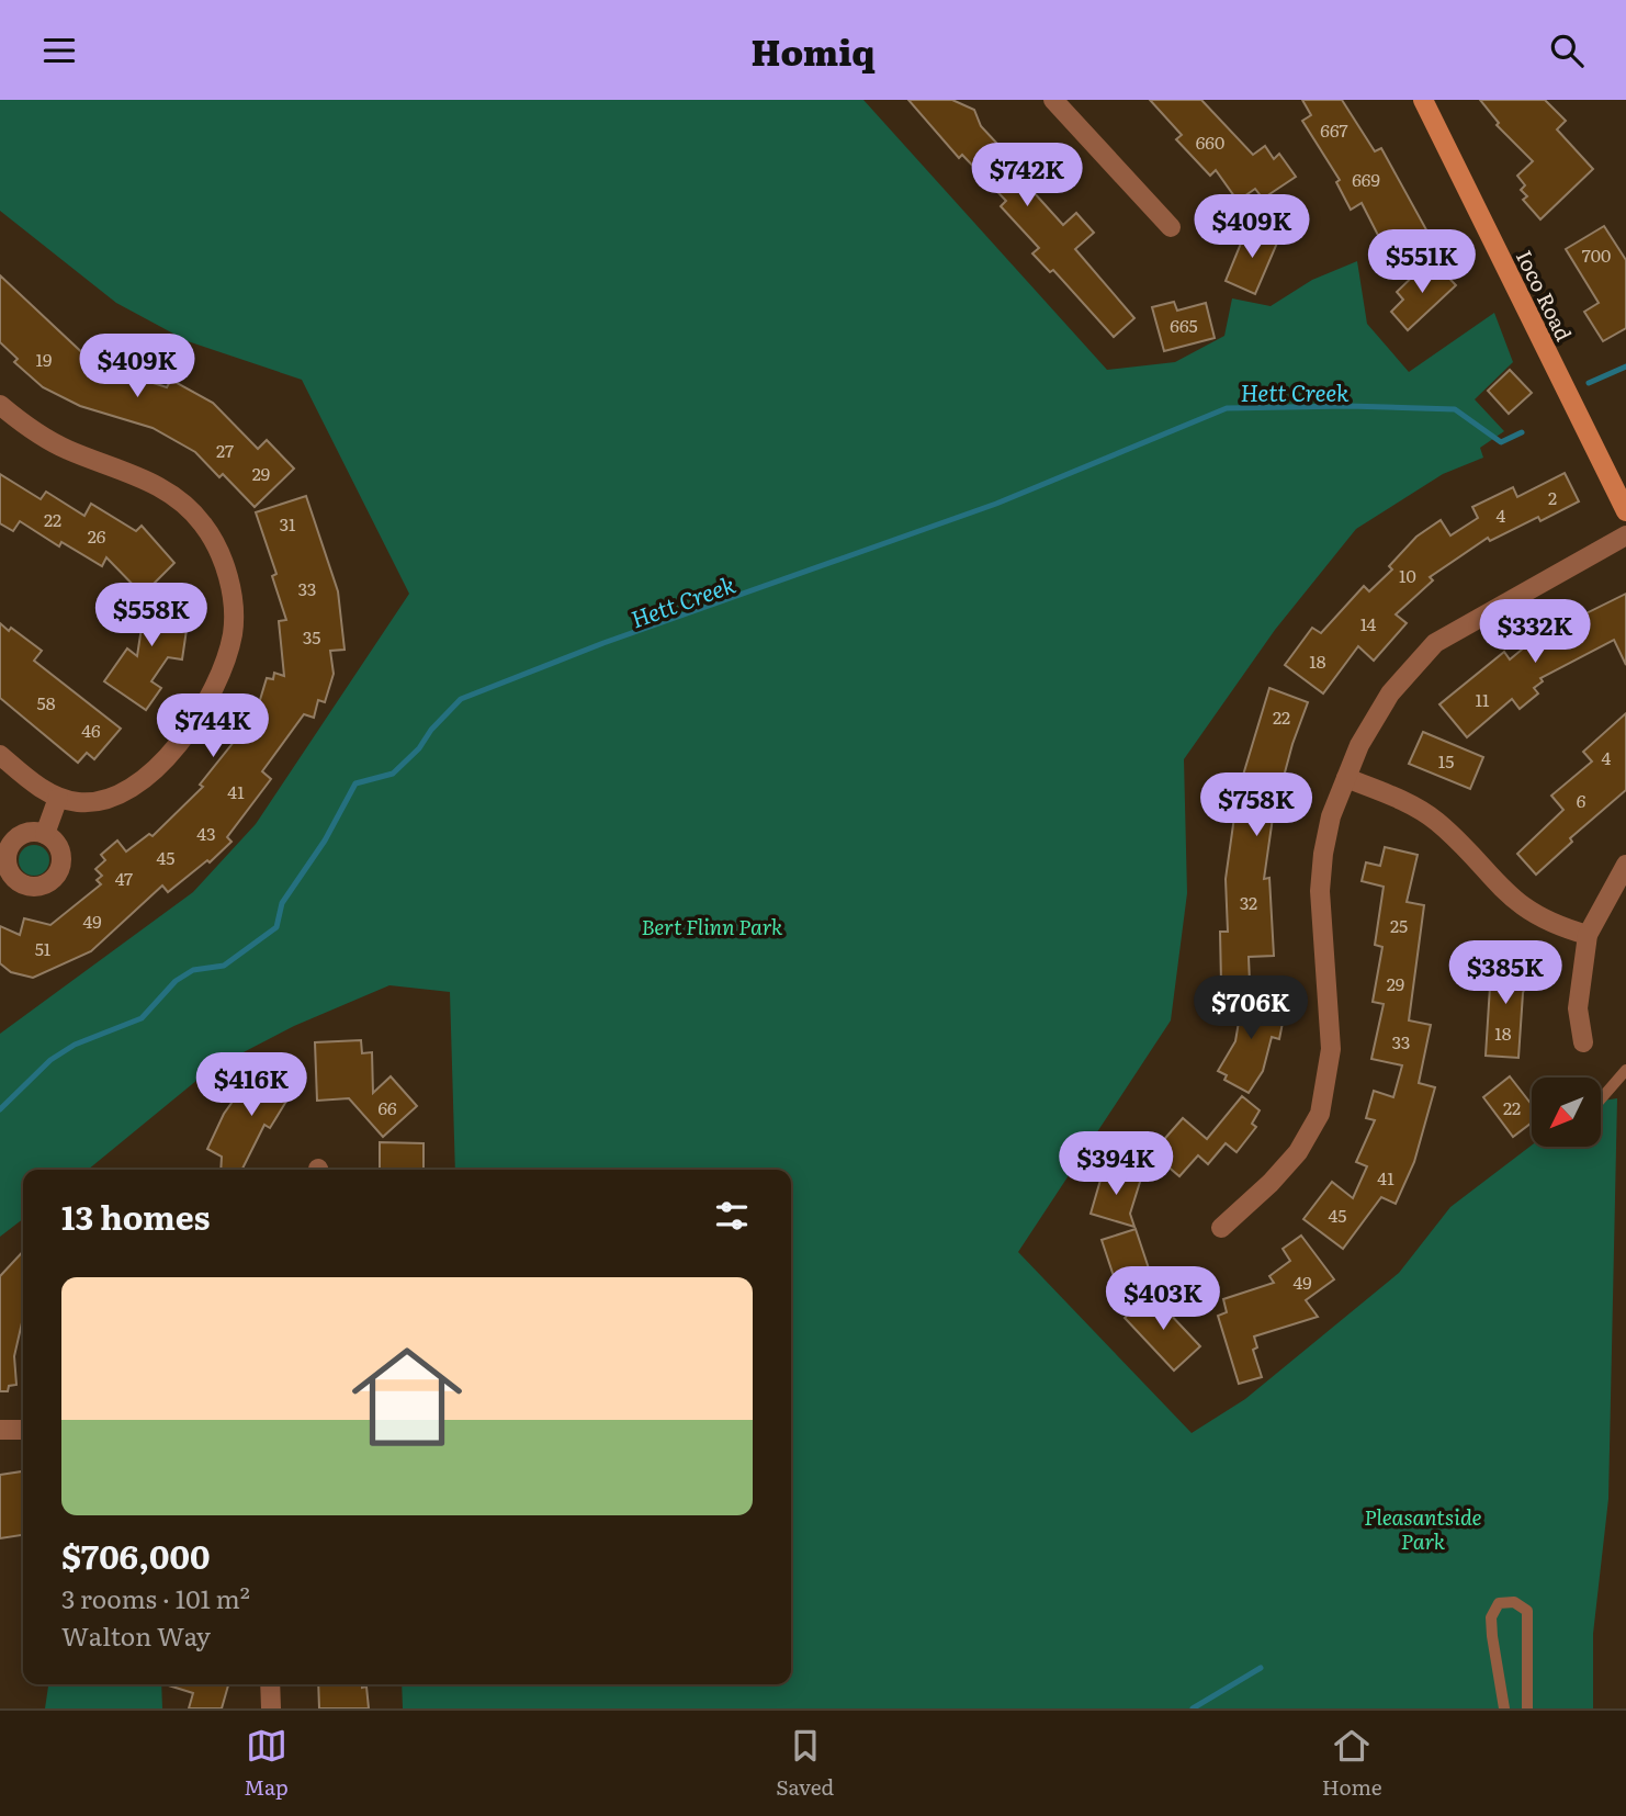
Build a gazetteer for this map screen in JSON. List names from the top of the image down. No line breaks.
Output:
{"streets":{"main road":["Ioco Road"]},"water":["Hett Creek"],"parks":["Bert Flinn Park","Pleasantside Park"],"house_numbers":["667","660","669","700","665","19","27","29","2","4","22","31","26","10","33","14","35","18","11","58","22","46","4","15","41","6","43","45","47","32","49","25","51","29","18","33","66","22","41","45","49"],"north":"bottom left","page":{"header":"Homiq","price":["$742K","$409K","$551K","$409K","$558K","$332K","$744K","$758K","$385K","$706K","$416K","$394K","$403K"],"heading":"13 homes","list":[{"name":"$706,000","note":"3 rooms · 101 m² · Walton Way"}],"tabs":["Map","Saved","Home"]}}
